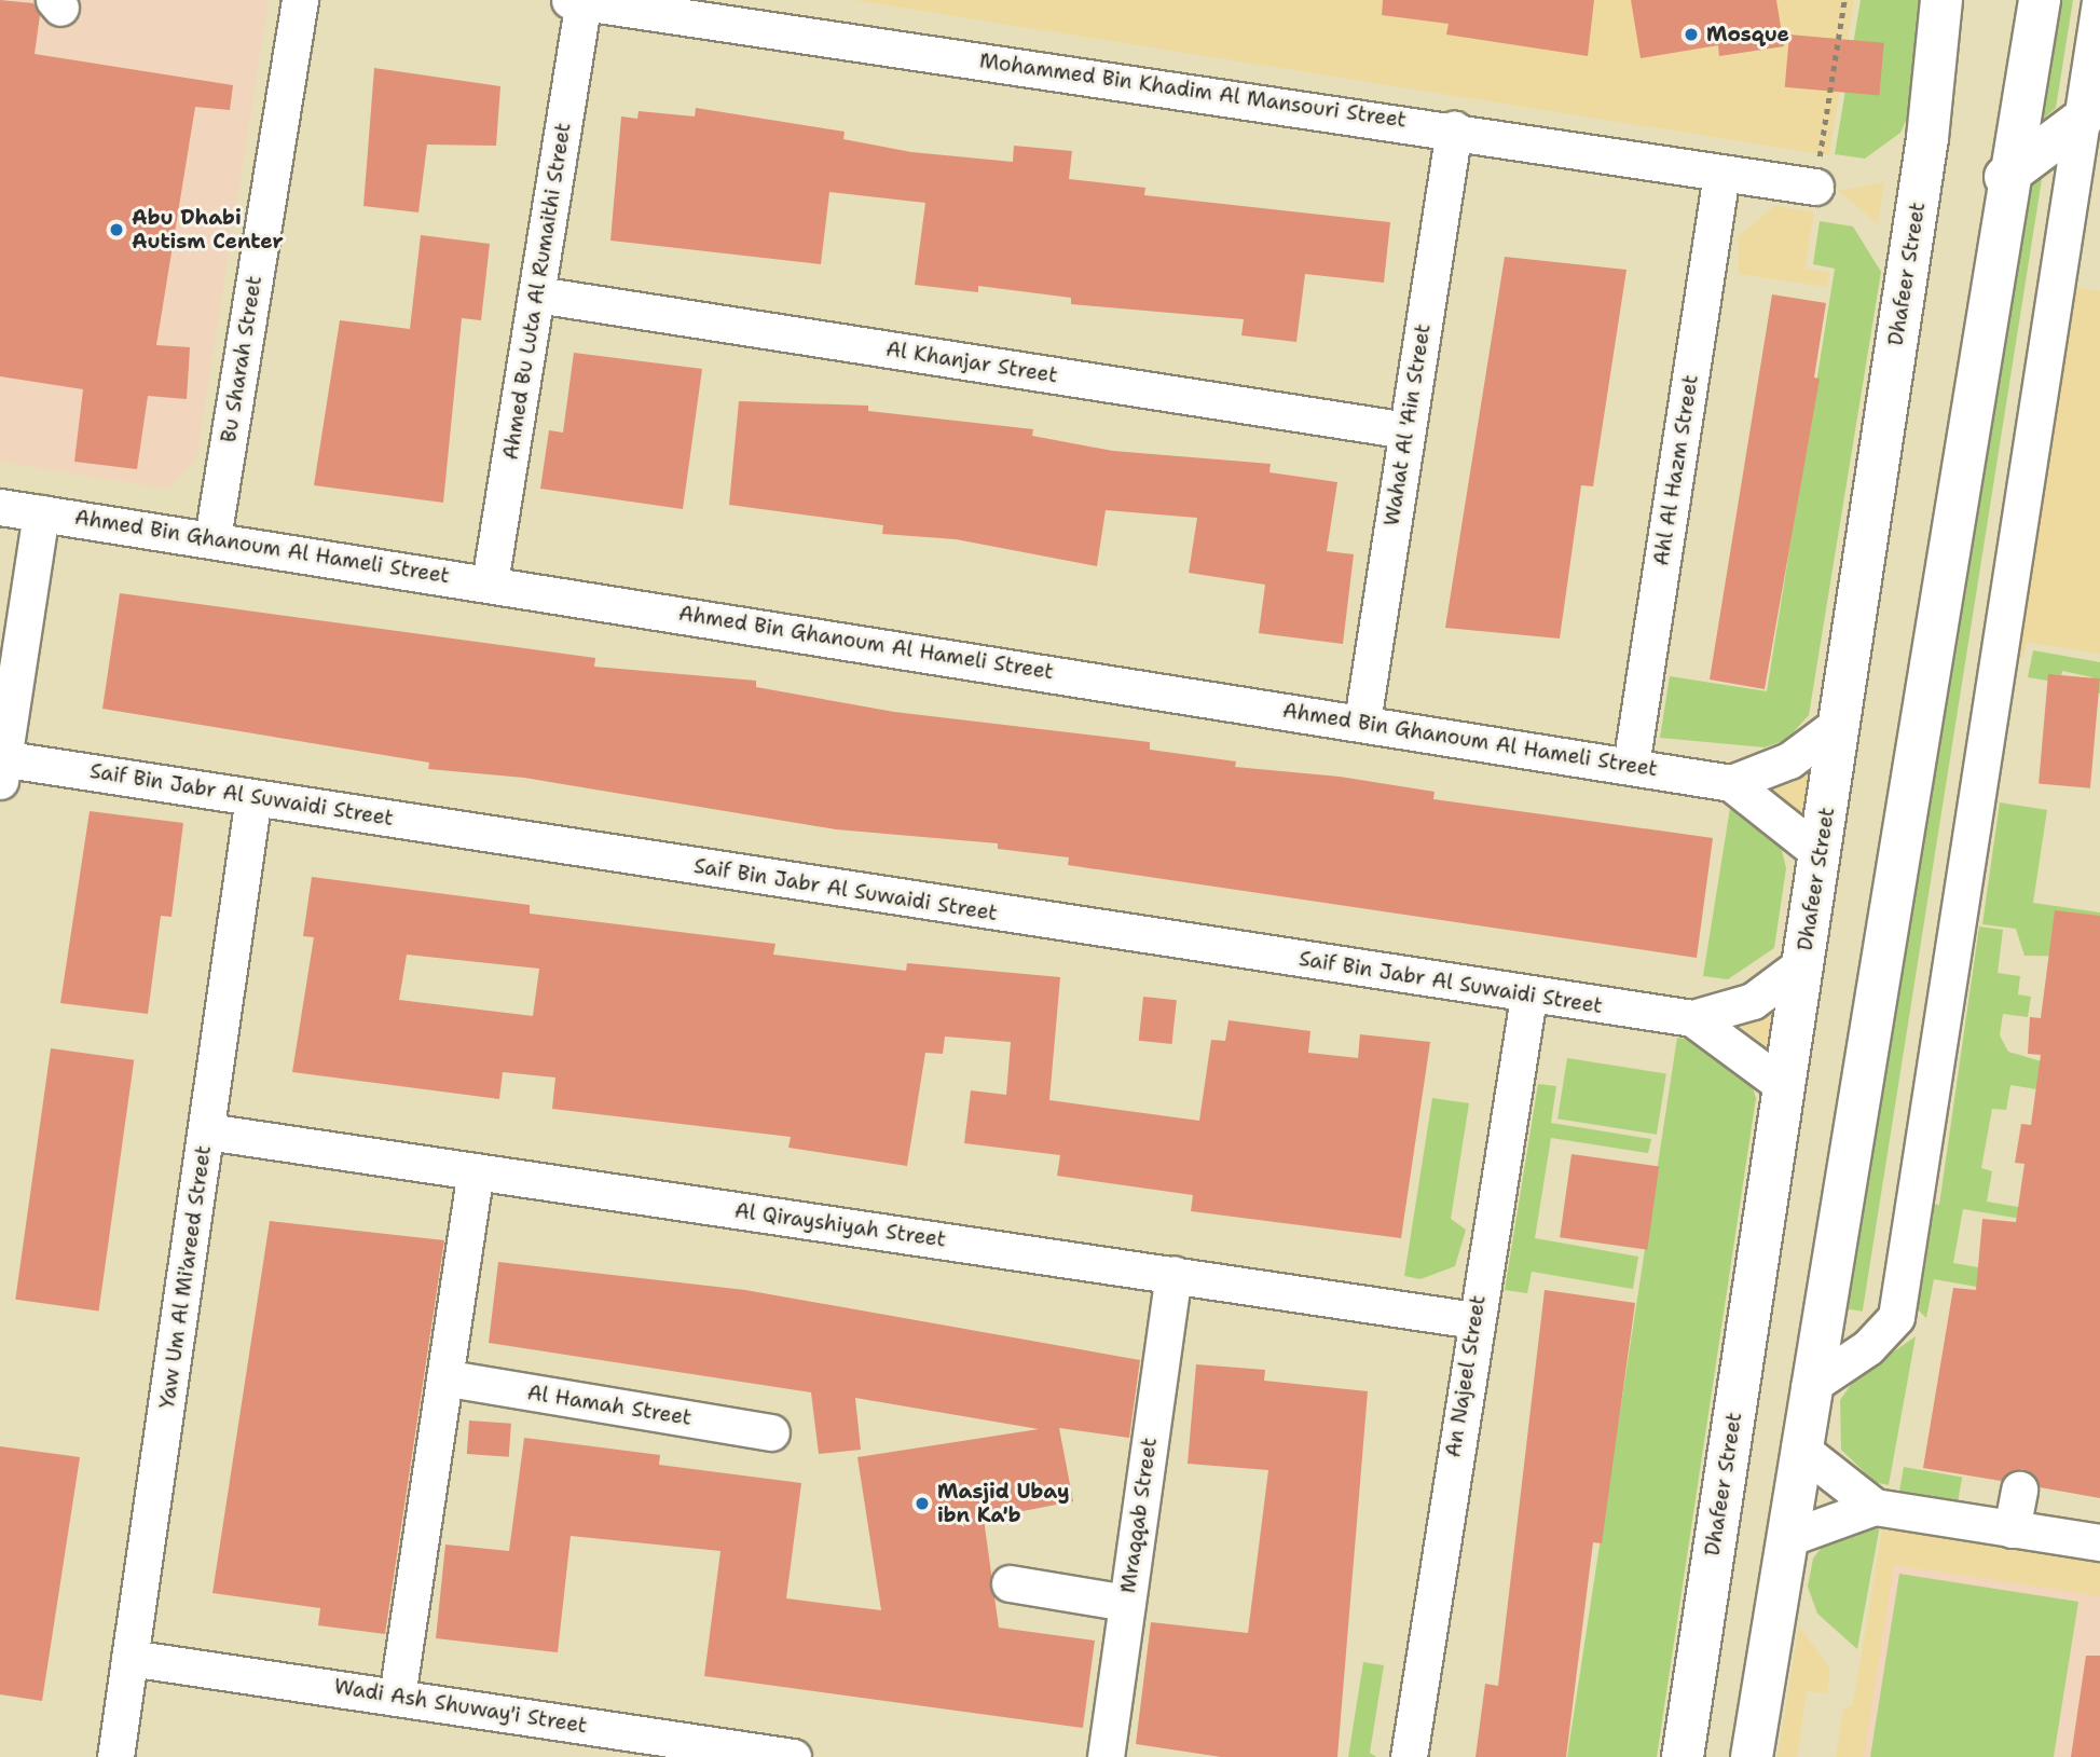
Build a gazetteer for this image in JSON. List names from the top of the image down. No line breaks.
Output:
{"streets":{"main road":["Dhafeer Street"],"street":["Mohammed Bin Khadim Al Mansouri Street","Ahmed Bu Luta Al Rumaithi Street","Bu Sharah Street","Al Khanjar Street","Wahat Al 'Ain Street","Ahl Al Hazm Street","Ahmed Bin Ghanoum Al Hameli Street","Saif Bin Jabr Al Suwaidi Street","Al Qirayshiyah Street","Yaw Um Al Mi'areed Street","An Najeel Street","Al Hamah Street","Mraqqab Street","Wadi Ash Shuway'i Street"]},"crossings":[["Mohammed Bin Khadim Al Mansouri Street","Ahmed Bu Luta Al Rumaithi Street"],["Mohammed Bin Khadim Al Mansouri Street","Wahat Al 'Ain Street"],["Mohammed Bin Khadim Al Mansouri Street","Ahl Al Hazm Street"],["Dhafeer Street","Ahmed Bin Ghanoum Al Hameli Street"],["Dhafeer Street","Saif Bin Jabr Al Suwaidi Street"],["Ahmed Bu Luta Al Rumaithi Street","Al Khanjar Street"],["Ahmed Bu Luta Al Rumaithi Street","Ahmed Bin Ghanoum Al Hameli Street"],["Bu Sharah Street","Ahmed Bin Ghanoum Al Hameli Street"],["Al Khanjar Street","Wahat Al 'Ain Street"],["Wahat Al 'Ain Street","Ahmed Bin Ghanoum Al Hameli Street"],["Ahl Al Hazm Street","Ahmed Bin Ghanoum Al Hameli Street"],["Saif Bin Jabr Al Suwaidi Street","Yaw Um Al Mi'areed Street"],["Saif Bin Jabr Al Suwaidi Street","An Najeel Street"],["Al Qirayshiyah Street","Yaw Um Al Mi'areed Street"],["Al Qirayshiyah Street","An Najeel Street"],["Al Qirayshiyah Street","Mraqqab Street"],["Yaw Um Al Mi'areed Street","Wadi Ash Shuway'i Street"]],"places":["Mosque","Abu Dhabi Autism Center","Masjid Ubay ibn Ka'b"]}
